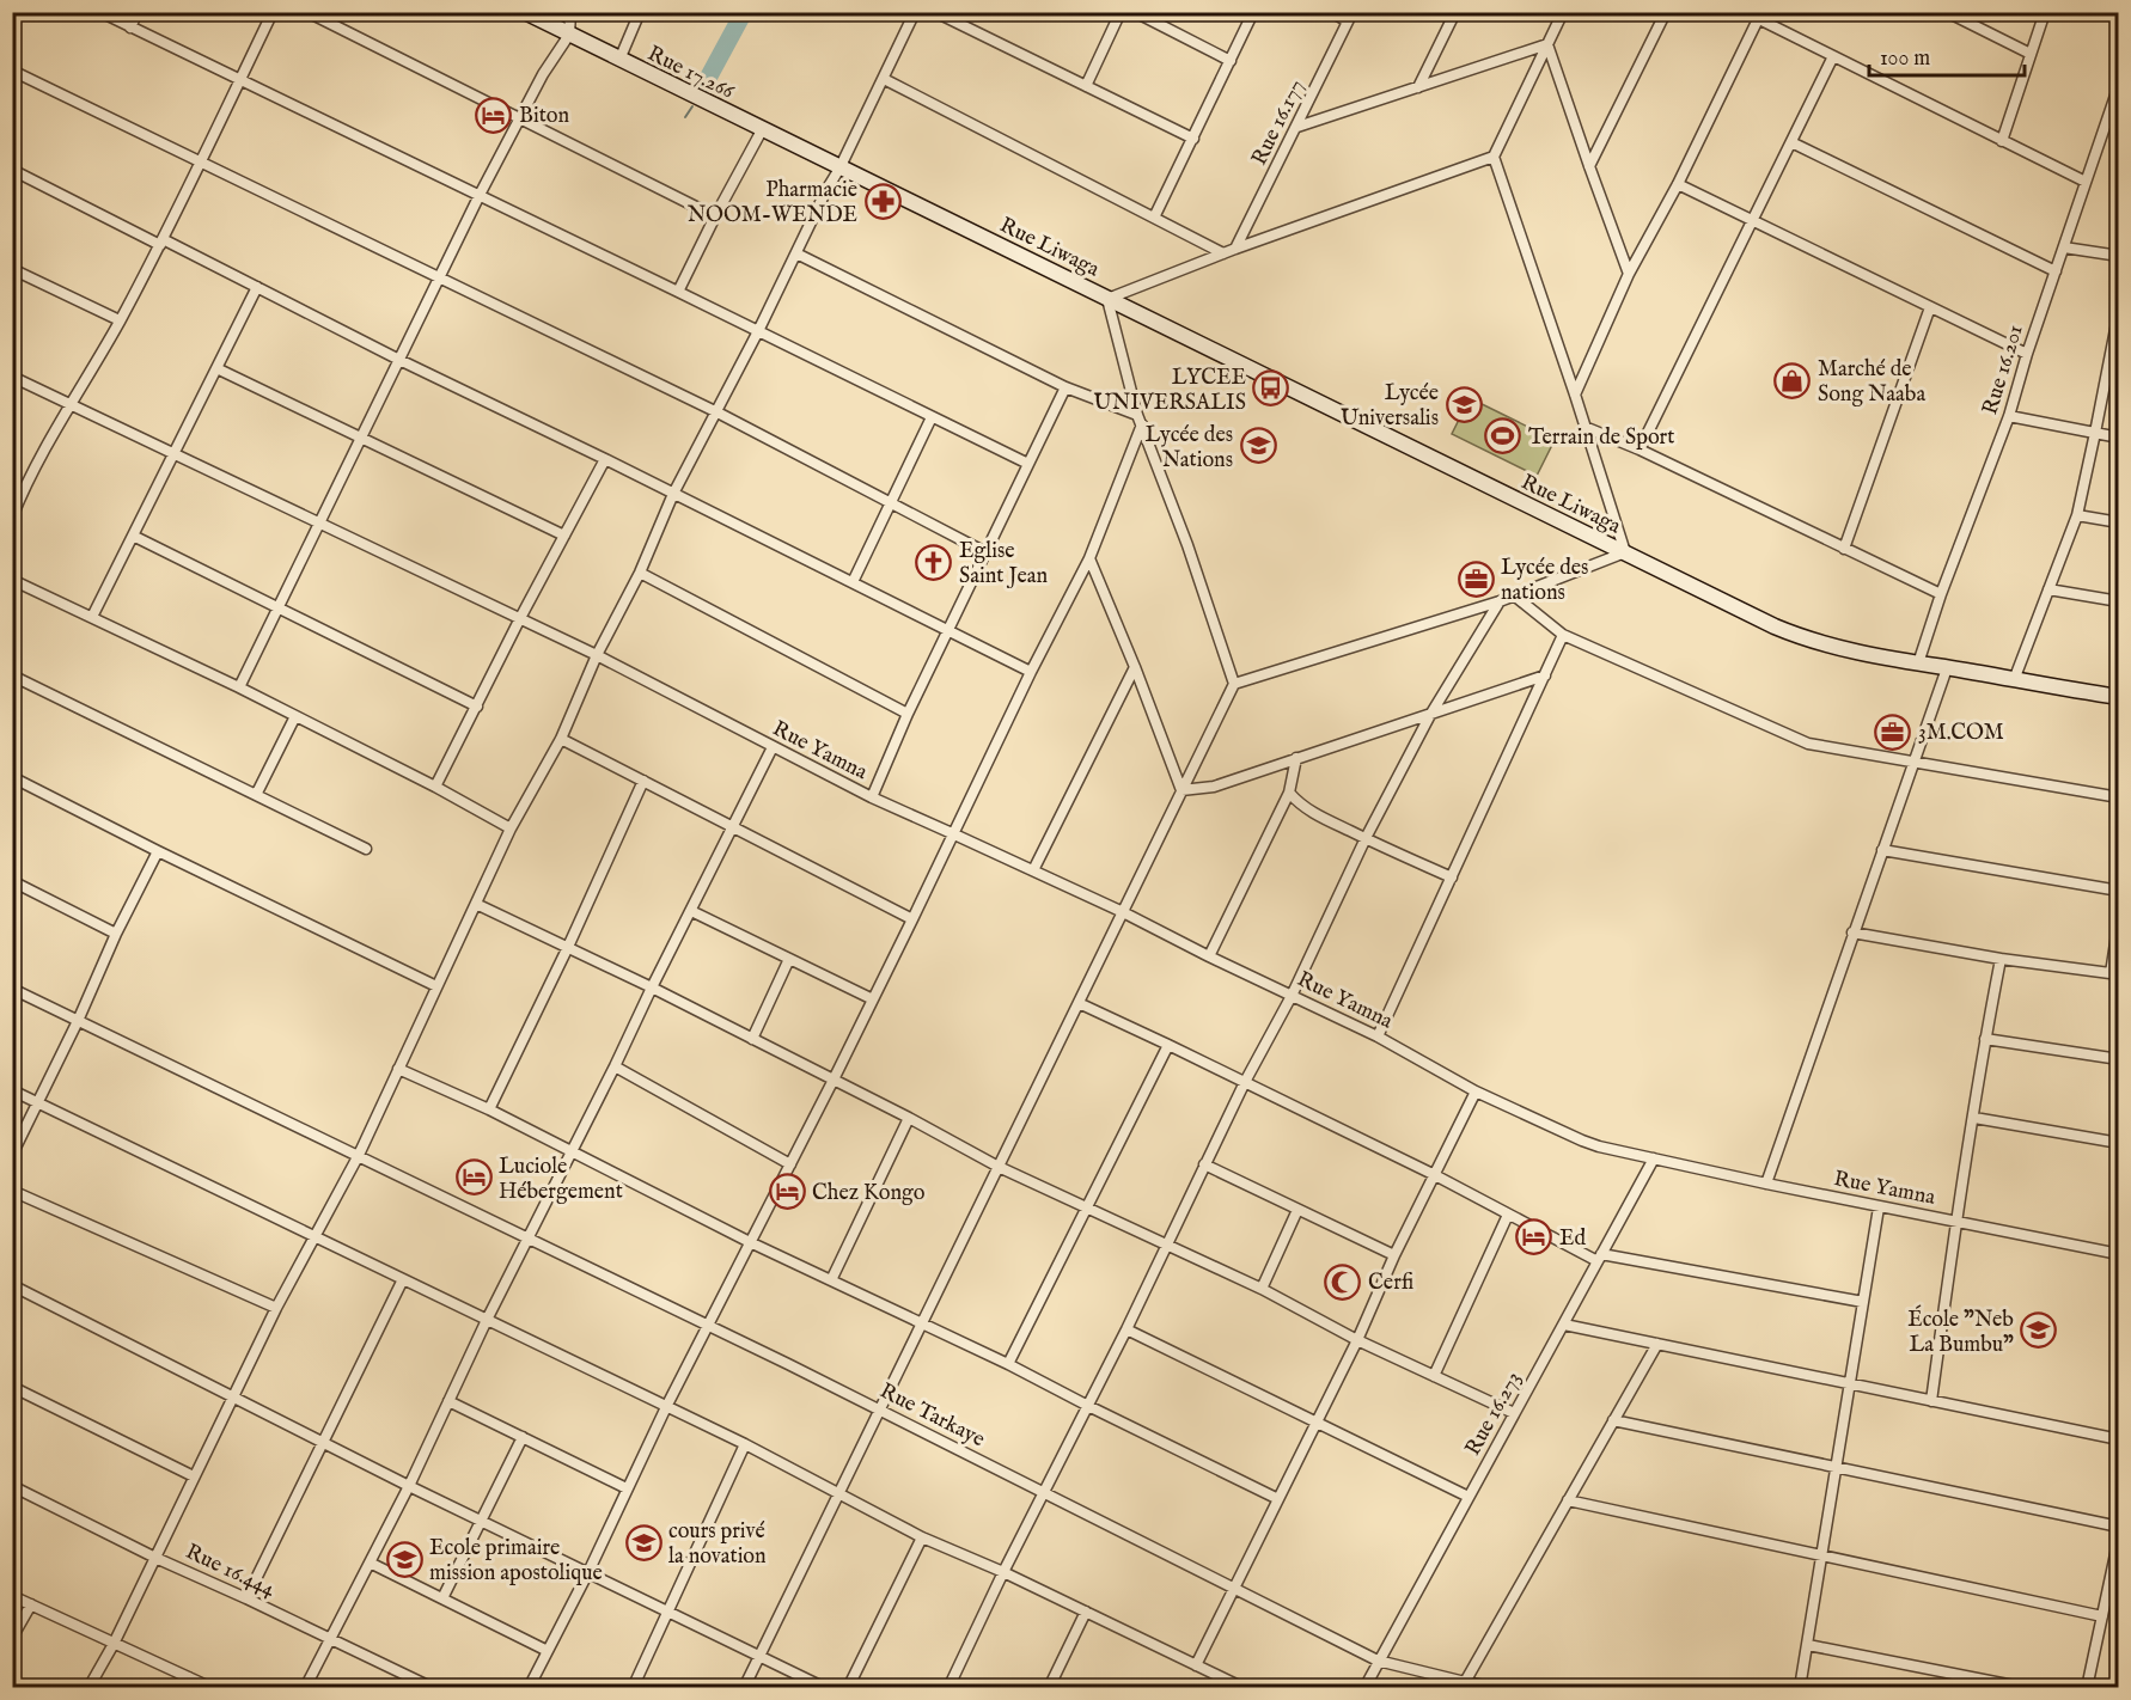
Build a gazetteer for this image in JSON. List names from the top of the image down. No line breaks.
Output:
{"streets":{"main road":["Rue 17.266","Rue Liwaga"],"street":["Rue 16.177","Rue 16.201","Rue Yamna","Rue 16.273","Rue Tarkaye","Rue 16.444"]},"crossings":[["Rue 17.266","Rue Liwaga"],["Rue Liwaga","Rue 16.201"],["Rue Yamna","Rue 16.273"],["Rue 16.273","Rue Tarkaye"]],"places":{"hotel":["Biton","Luciole Hébergement","Chez Kongo","Ed"],"pharmacy":["Pharmacie NOOM-WENDE"],"shop":["Marché de Song Naaba"],"bus stop":["LYCEE UNIVERSALIS"],"school or university":["Lycée Universalis","Lycée des Nations","École \"Neb La Bumbu\"","cours privé la novation","Ecole primaire mission apostolique"],"sports":["Terrain de Sport"],"church":["Eglise Saint Jean"],"office":["Lycée des nations","3M.COM"],"mosque":["Cerfi"]},"scale_bar":"100 m"}
